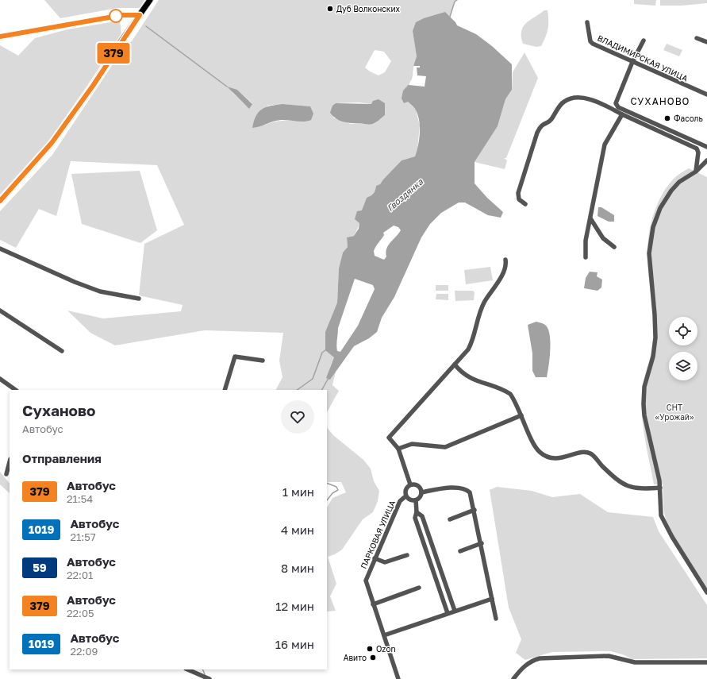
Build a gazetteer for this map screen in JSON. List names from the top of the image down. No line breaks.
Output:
{"streets":{"street":["ВЛАДИМИРСКАЯ УЛИЦА","ПАРКОВАЯ УЛИЦА"]},"districts":["СУХАНОВО"],"water":["Гвоздянка"],"parks":["СНТ «Урожай»"],"places":["Дуб Волконских","Фасоль","Ozon","Авито"],"lines":["bus line 379"],"page":{"on_map":"379","heading":[["Суханово","Автобус"],"Отправления"],"list":[{"mark":"379","name":"Автобус","note":"21:54","value":"1 мин"},{"mark":"1019","name":"Автобус","note":"21:57","value":"4 мин"},{"mark":"59","name":"Автобус","note":"22:01","value":"8 мин"},{"mark":"379","name":"Автобус","note":"22:05","value":"12 мин"},{"mark":"1019","name":"Автобус","note":"22:09","value":"16 мин"}]}}
